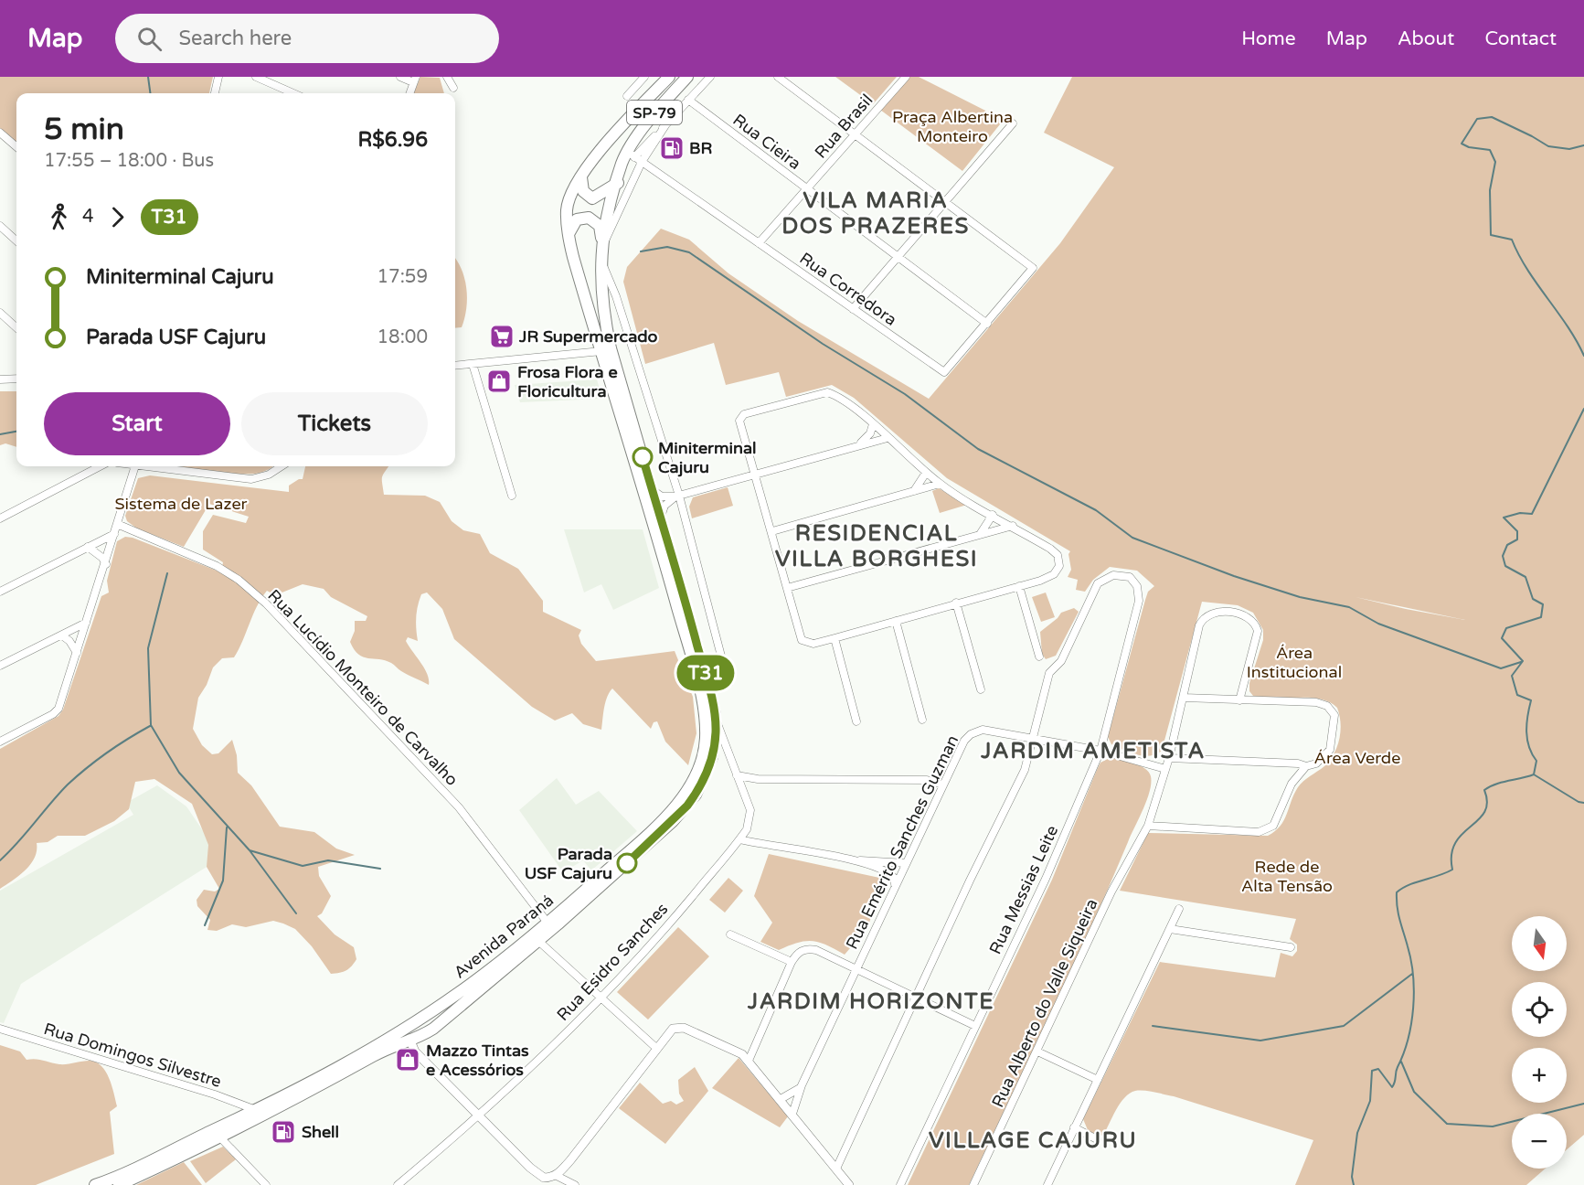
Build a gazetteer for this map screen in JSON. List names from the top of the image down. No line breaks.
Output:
{"streets":{"main road":["SP-79","Avenida Paraná"],"street":["Rua Brasil","Rua Cieira","Rua Corredora","Rua Lucídio Monteiro de Carvalho","Rua Emérito Sanches Guzman","Rua Messias Leite","Rua Esidro Sanches","Rua Alberto do Valle Siqueira","Rua Domingos Silvestre"]},"crossings":[["Rua Brasil","Rua Cieira"],["Rua Brasil","Rua Corredora"],["Rua Cieira","Rua Corredora"],["Rua Cieira","Avenida Paraná"],["Rua Corredora","Avenida Paraná"],["Rua Lucídio Monteiro de Carvalho","Avenida Paraná"],["Rua Emérito Sanches Guzman","Rua Messias Leite"],["Rua Emérito Sanches Guzman","Rua Alberto do Valle Siqueira"],["Avenida Paraná","Rua Esidro Sanches"],["Avenida Paraná","Rua Domingos Silvestre"]],"districts":["VILA MARIA DOS PRAZERES","RESIDENCIAL VILLA BORGHESI","JARDIM AMETISTA","JARDIM HORIZONTE","VILLAGE CAJURU"],"parks":["Praça Albertina Monteiro","Sistema de Lazer","Área Institucional","Área Verde","Rede de Alta Tensão"],"places":{"fuel station":["BR","Shell"],"supermarket":["JR Supermercado"],"shop":["Frosa Flora e Floricultura","Mazzo Tintas e Acessórios"],"other":["Miniterminal Cajuru","Parada USF Cajuru"]},"lines":["bus line T31"],"north":"bottom","page":{"header":"Map","search":"Search here","nav":["Home","Map","About","Contact"],"on_map":"T31","heading":["5 min","17:55 – 18:00 · Bus","R$6.96"],"legs":["4","T31"],"list":[{"name":"Miniterminal Cajuru","value":"17:59"},{"name":"Parada USF Cajuru","value":"18:00"}],"buttons":["Start","Tickets"],"map_buttons":["+","−"]}}
